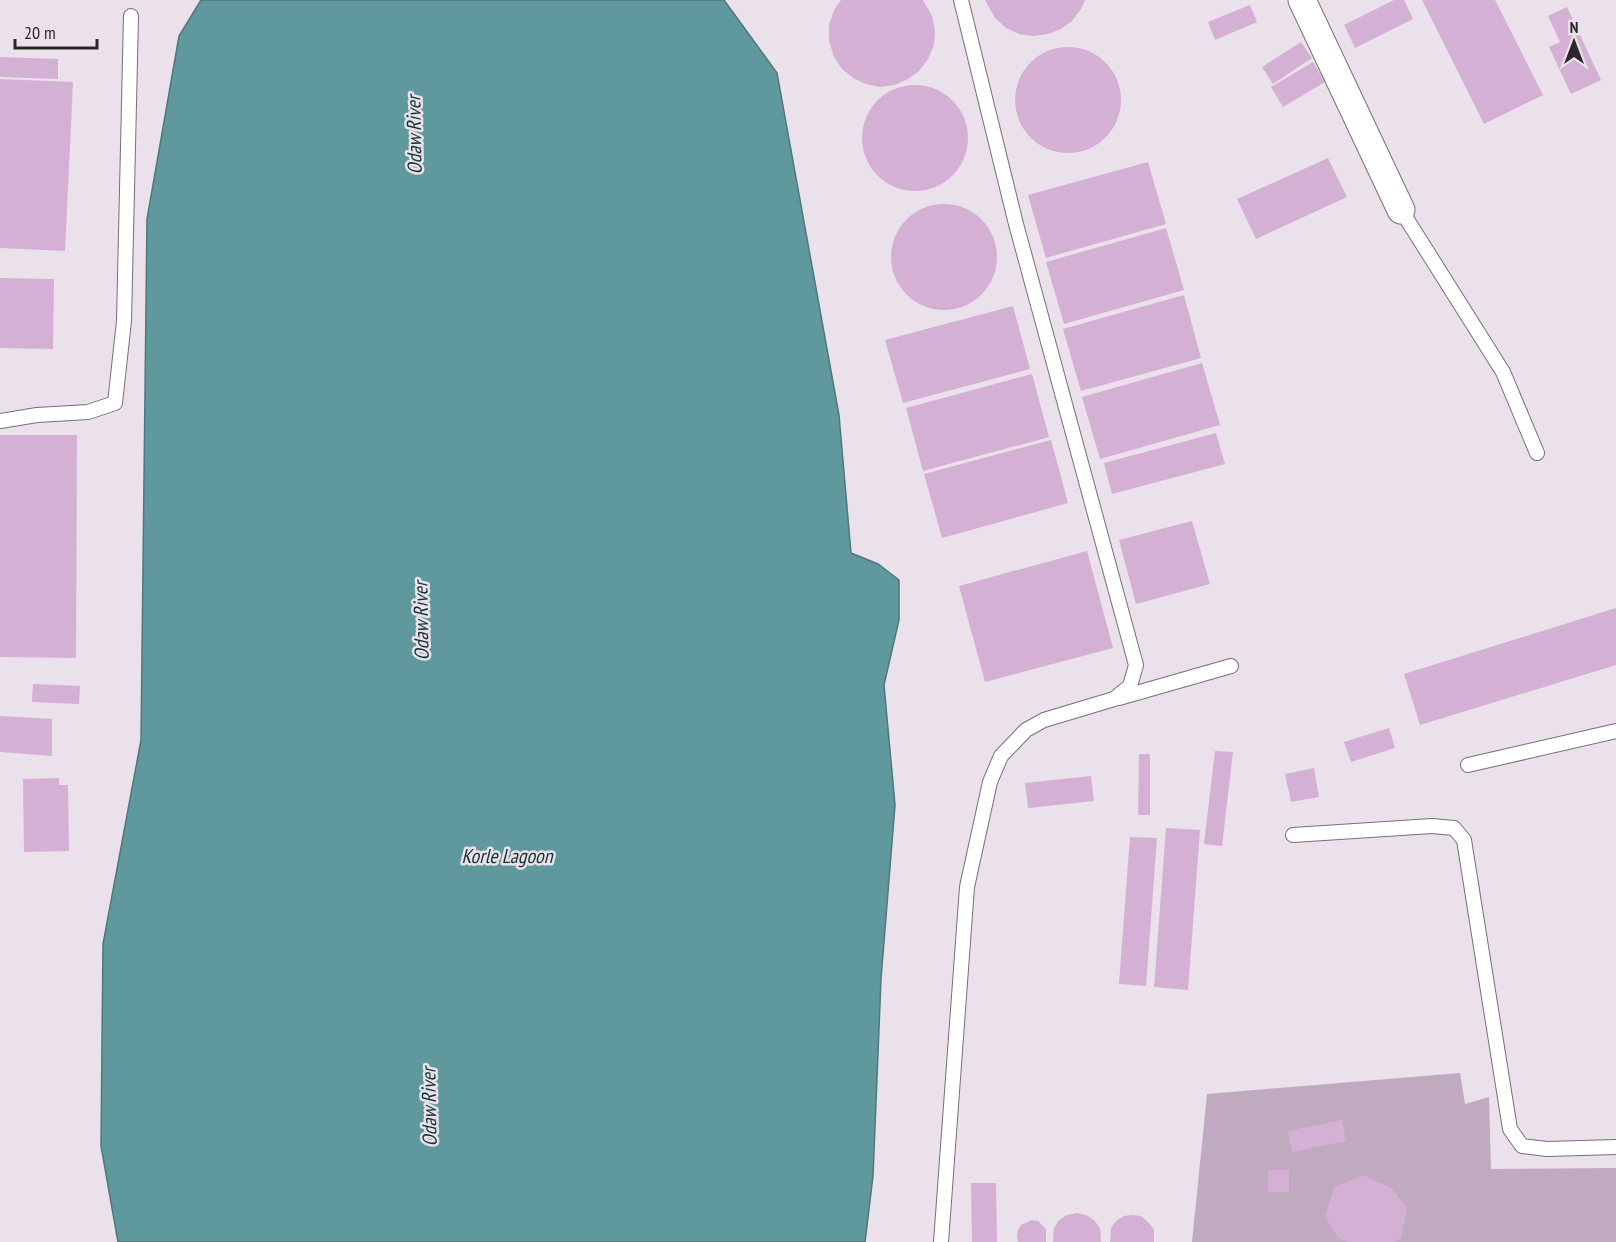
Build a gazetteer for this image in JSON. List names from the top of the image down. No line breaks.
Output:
{"water":["Odaw River","Korle Lagoon"],"scale_bar":"20 m","north":"top"}
